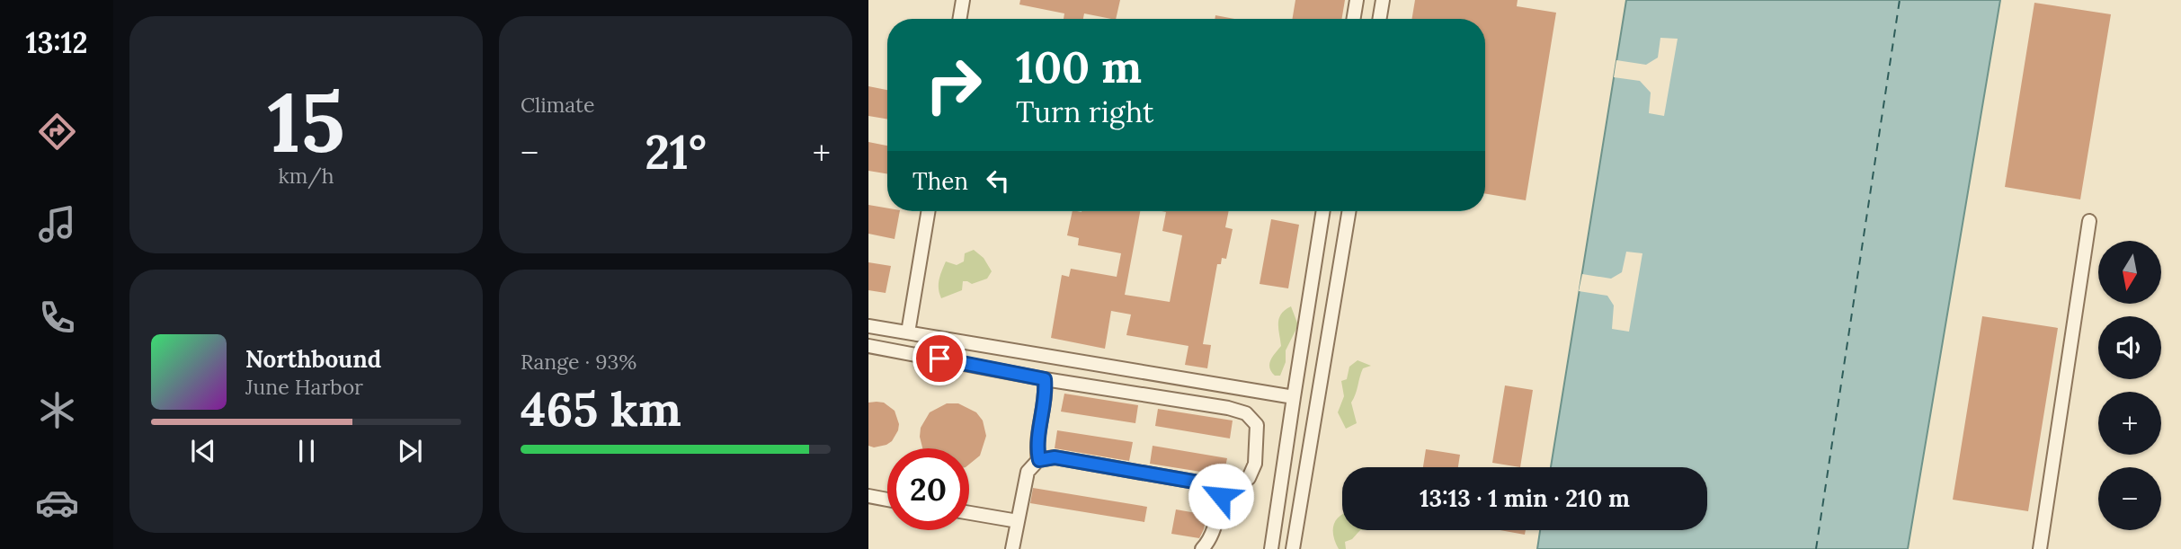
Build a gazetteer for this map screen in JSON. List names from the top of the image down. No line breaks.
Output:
{"north":"bottom","page":{"tabs":"13:12","tile":[["15","km/h"],"Climate",["Range · 93%","465 km"]],"turn":["100 m","Turn right"],"heat":["−","21°","+"],"then":"Then","map_buttons":["+","−"],"song":["Northbound","June Harbor"],"limit":"20","trip":"13:13 · 1 min · 210 m"}}
